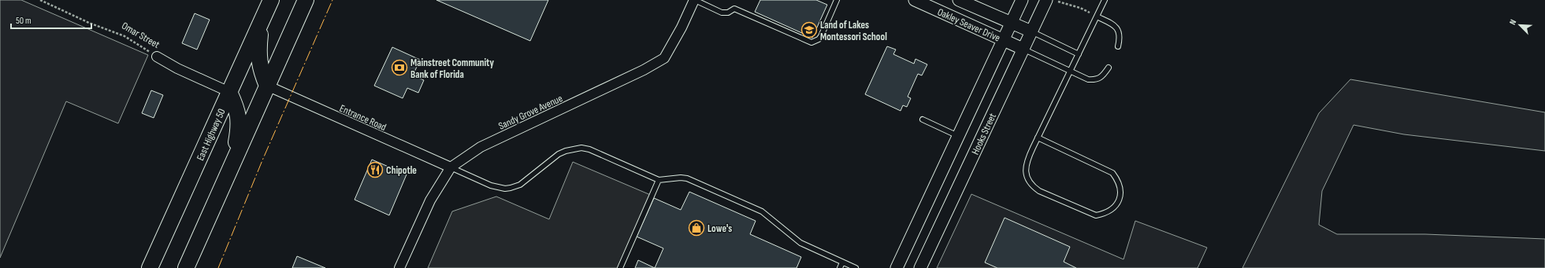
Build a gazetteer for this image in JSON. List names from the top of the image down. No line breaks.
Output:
{"streets":{"highway":["East Highway 50"],"street":["Oakley Seaver Drive","Omar Street","Sandy Grove Avenue","Entrance Road","Hooks Street"]},"crossings":[["Oakley Seaver Drive","Hooks Street"],["Omar Street","East Highway 50"],["Sandy Grove Avenue","Entrance Road"]],"places":{"school or university":["Land of Lakes Montessori School"],"bank":["Mainstreet Community Bank of Florida"],"restaurant":["Chipotle"],"shop":["Lowe's"]},"scale_bar":"50 m","north":"top left"}
